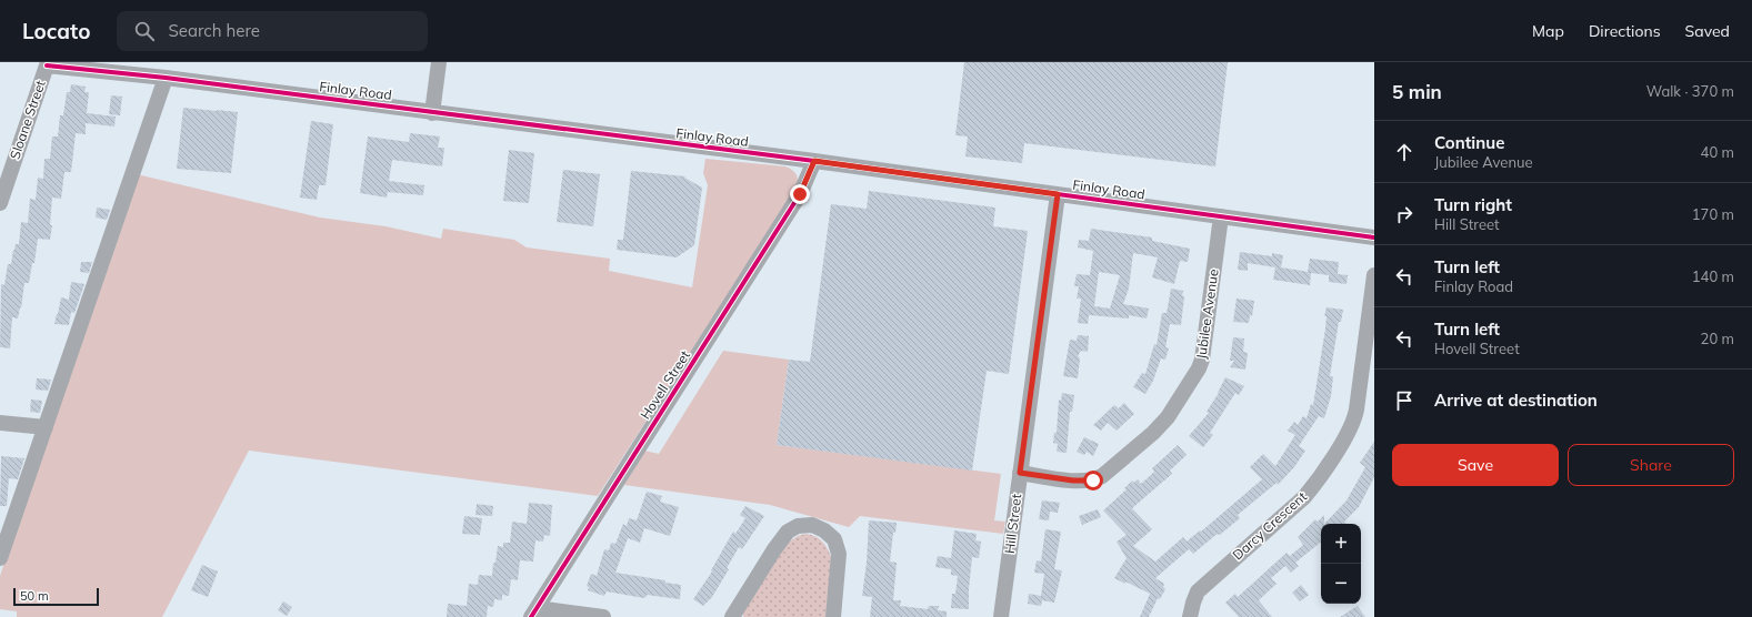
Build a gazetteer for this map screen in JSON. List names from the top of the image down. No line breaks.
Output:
{"streets":{"street":["Finlay Road","Sloane Street","Jubilee Avenue","Hovell Street","Hill Street","Darcy Crescent"]},"crossings":[["Finlay Road","Sloane Street"],["Finlay Road","Jubilee Avenue"],["Finlay Road","Hovell Street"],["Finlay Road","Hill Street"],["Jubilee Avenue","Hill Street"]],"scale_bar":"50 m","page":{"header":"Locato","search":"Search here","nav":["Map","Directions","Saved"],"heading":["5 min","Walk · 370 m"],"list":[["Continue","Jubilee Avenue","40 m"],["Turn right","Hill Street","170 m"],["Turn left","Finlay Road","140 m"],["Turn left","Hovell Street","20 m"],"Arrive at destination"],"buttons":["Save","Share"],"map_buttons":["+","−"],"scale":"50 m"}}
